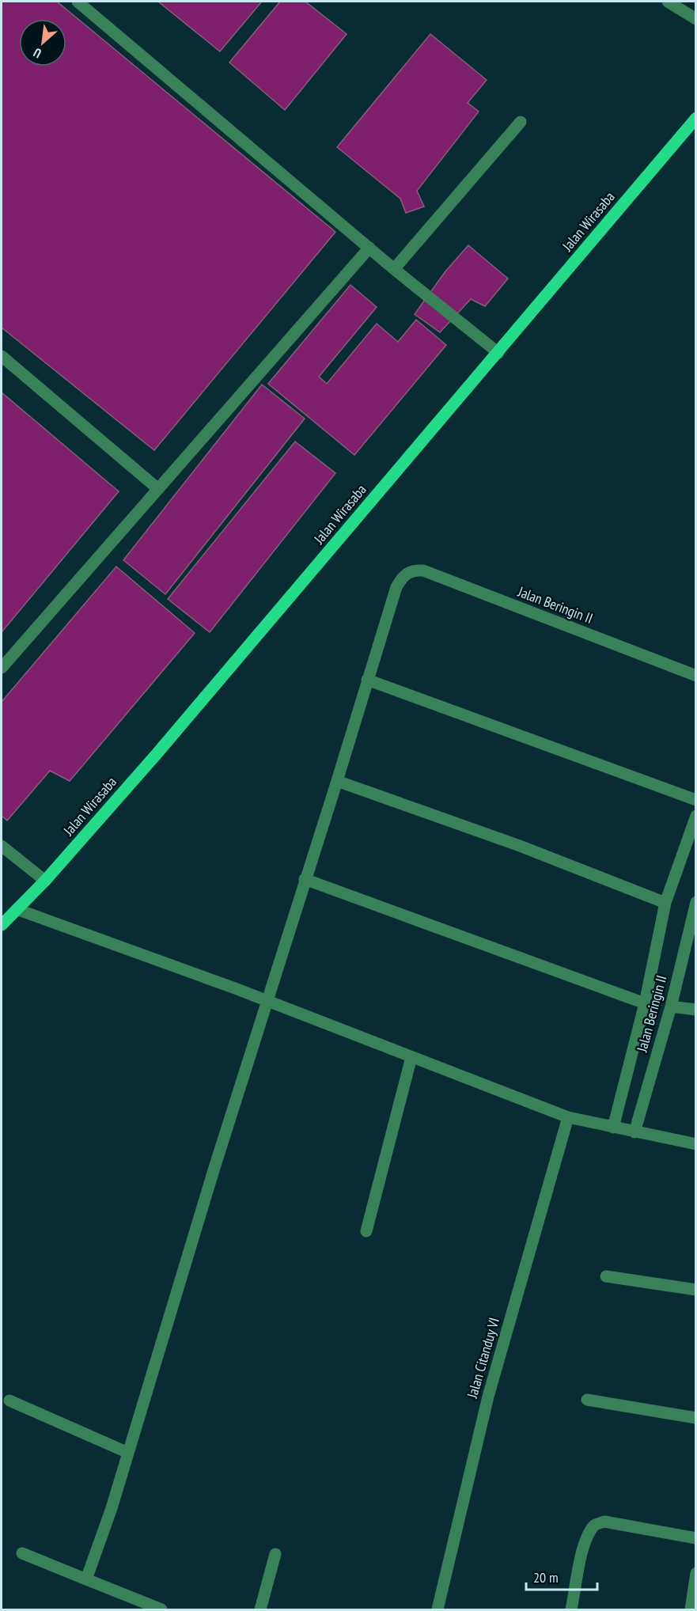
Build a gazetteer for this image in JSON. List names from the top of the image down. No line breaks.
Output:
{"streets":{"main road":["Jalan Wirasaba"],"street":["Jalan Beringin II","Jalan Citanduy VI"]},"scale_bar":"20 m","north":"bottom left"}
